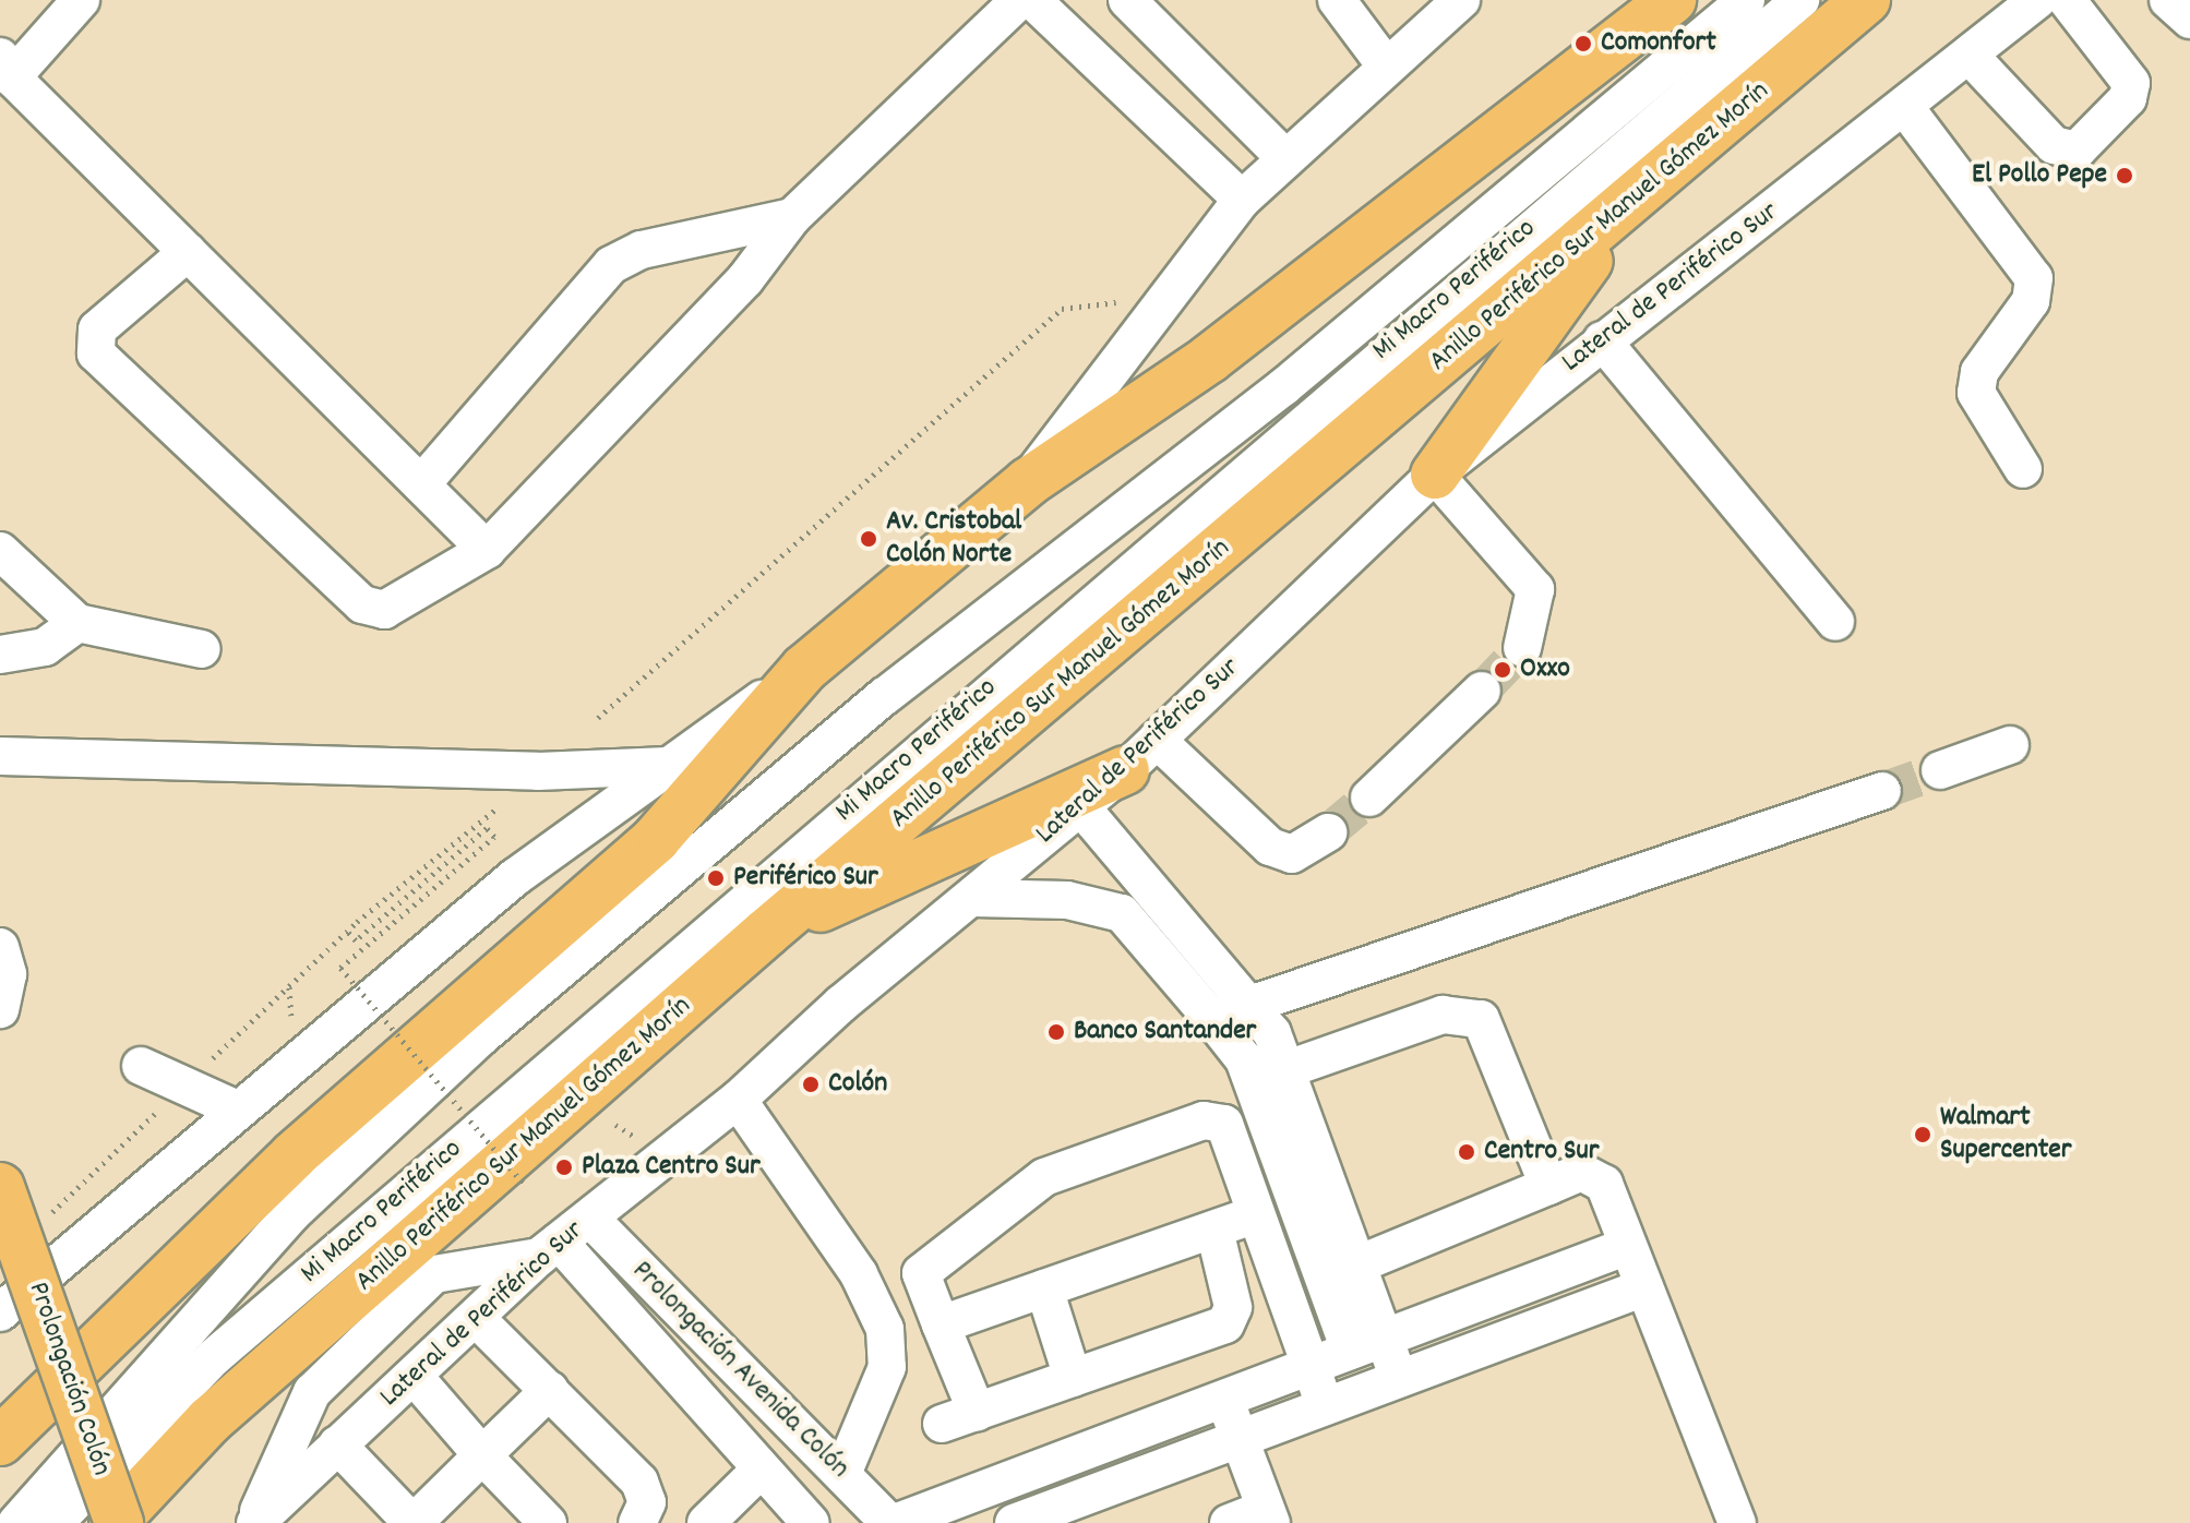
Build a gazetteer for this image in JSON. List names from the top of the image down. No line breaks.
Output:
{"streets":{"main road":["Anillo Periférico Sur Manuel Gómez Morín","Prolongación Colón"],"street":["Lateral de Periférico Sur","Mi Macro Periférico","Prolongación Avenida Colón"]},"crossings":[["Anillo Periférico Sur Manuel Gómez Morín","Prolongación Colón"],["Lateral de Periférico Sur","Prolongación Avenida Colón"]],"places":["Comonfort","El Pollo Pepe","Av. Cristobal Colón Norte","Oxxo","Periférico Sur","Banco Santander","Colón","Walmart Supercenter","Centro Sur","Plaza Centro Sur"]}
